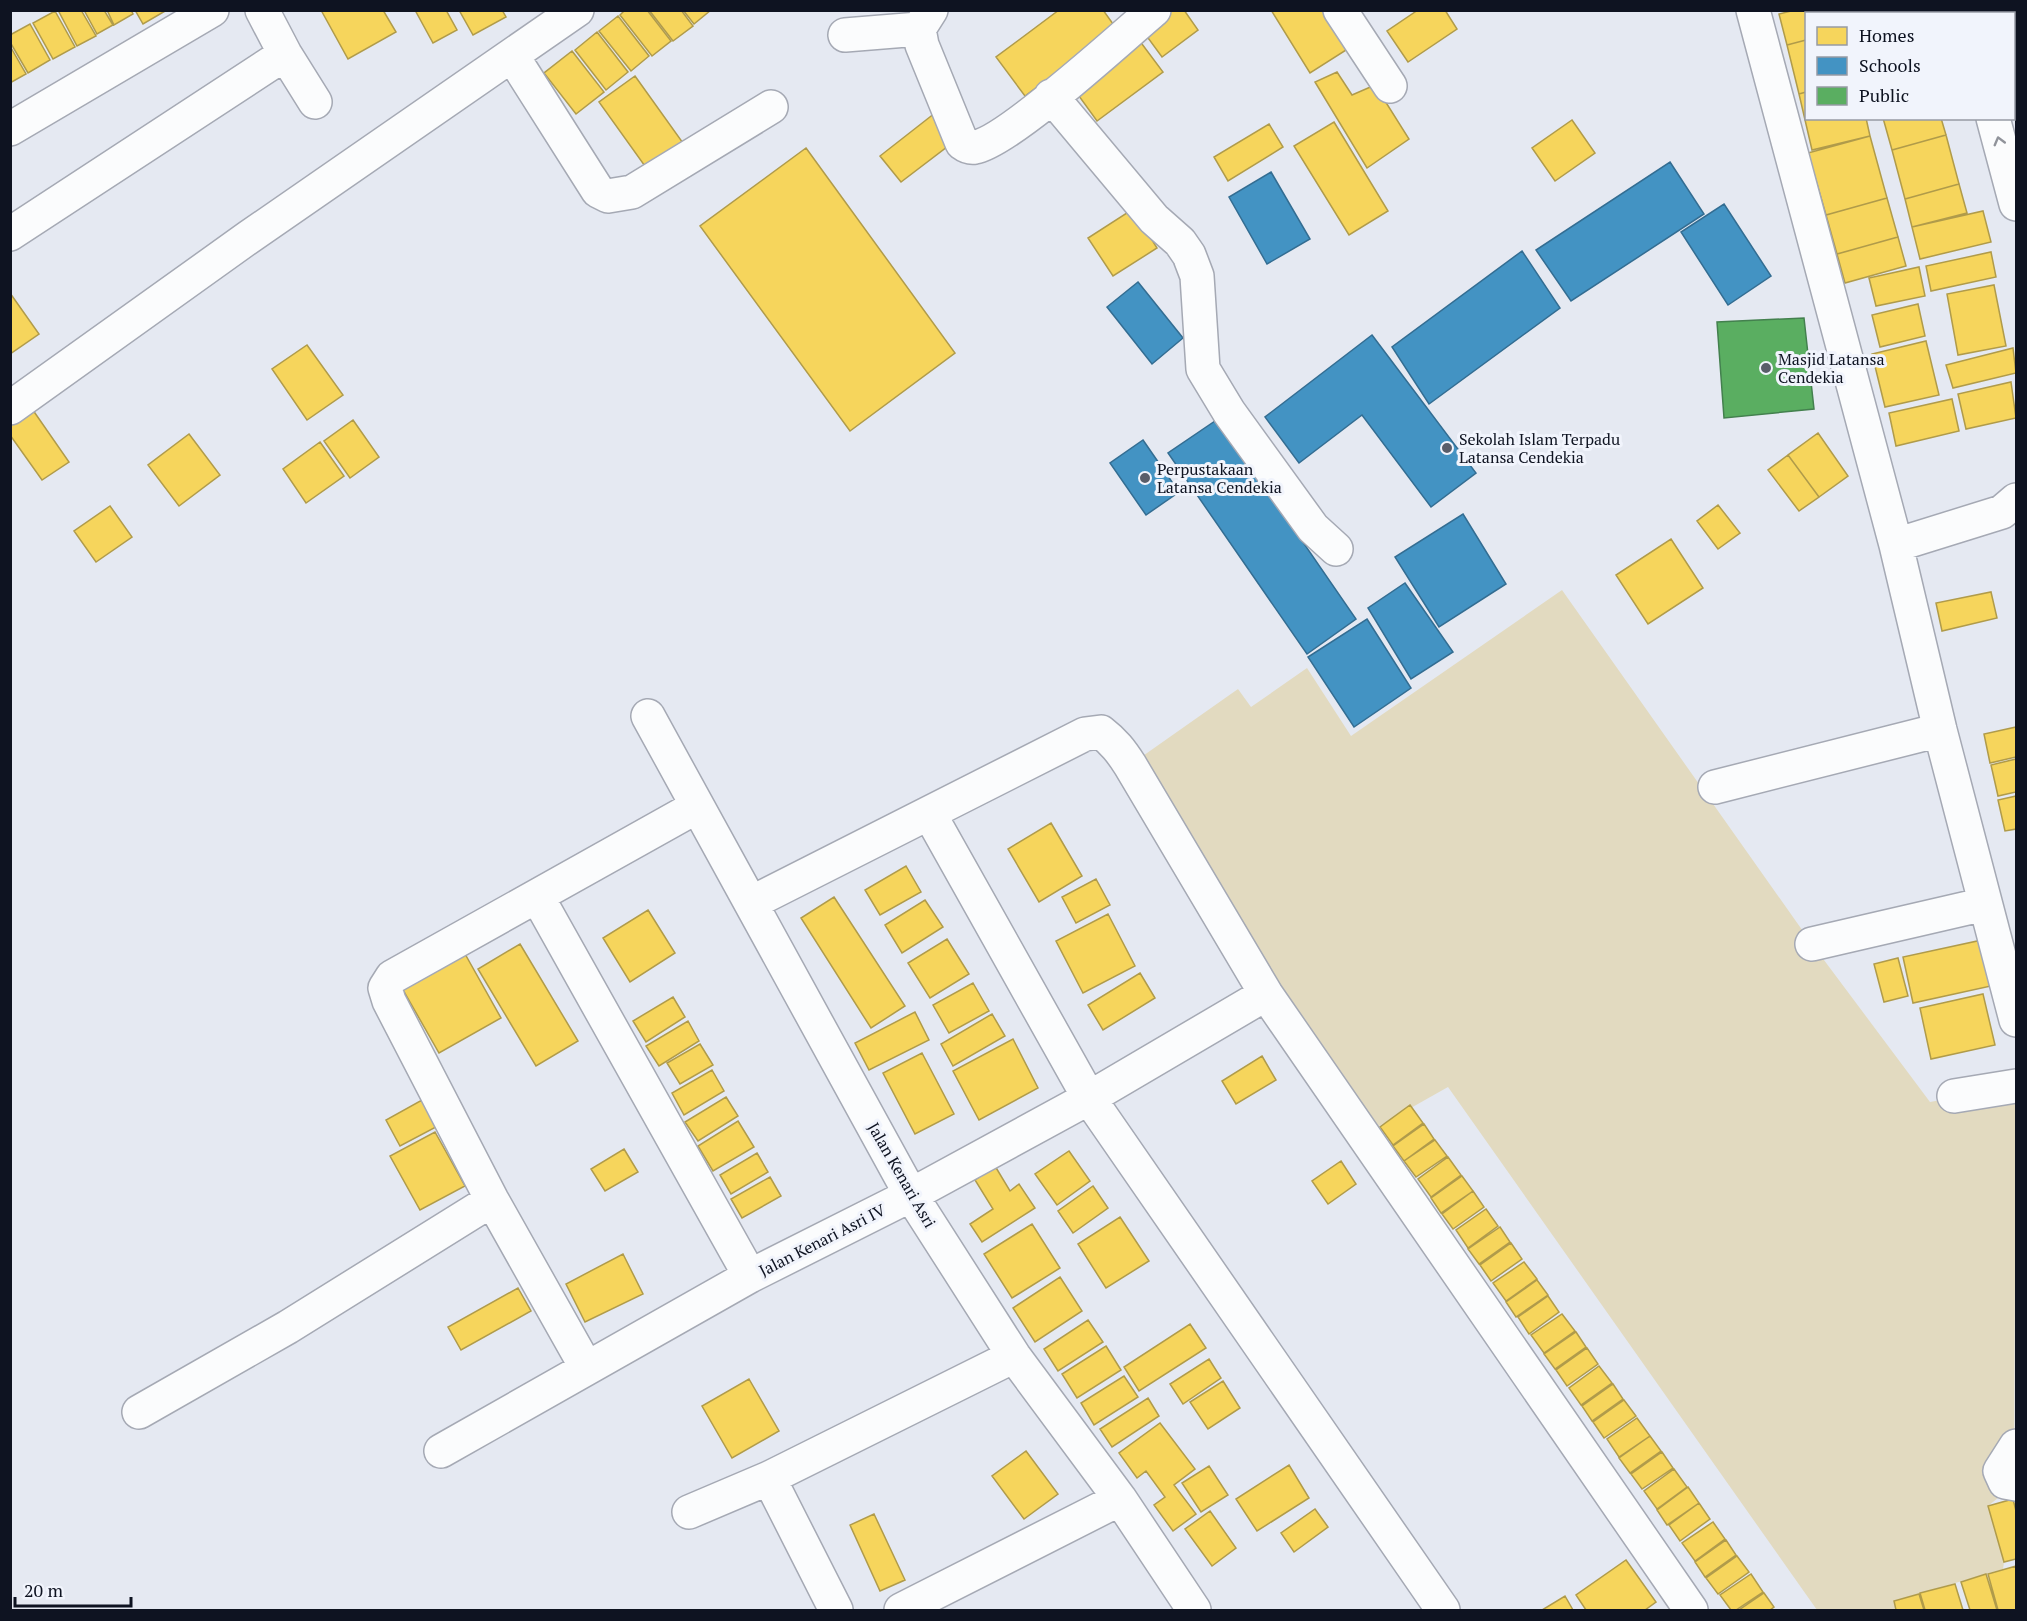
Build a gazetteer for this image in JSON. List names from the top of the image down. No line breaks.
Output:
{"streets":{"street":["Jalan Kenari Asri","Jalan Kenari Asri IV"]},"crossings":[["Jalan Kenari Asri","Jalan Kenari Asri IV"]],"places":["Masjid Latansa Cendekia","Sekolah Islam Terpadu Latansa Cendekia","Perpustakaan Latansa Cendekia"],"legend":["Homes","Schools","Public"],"scale_bar":"20 m"}
